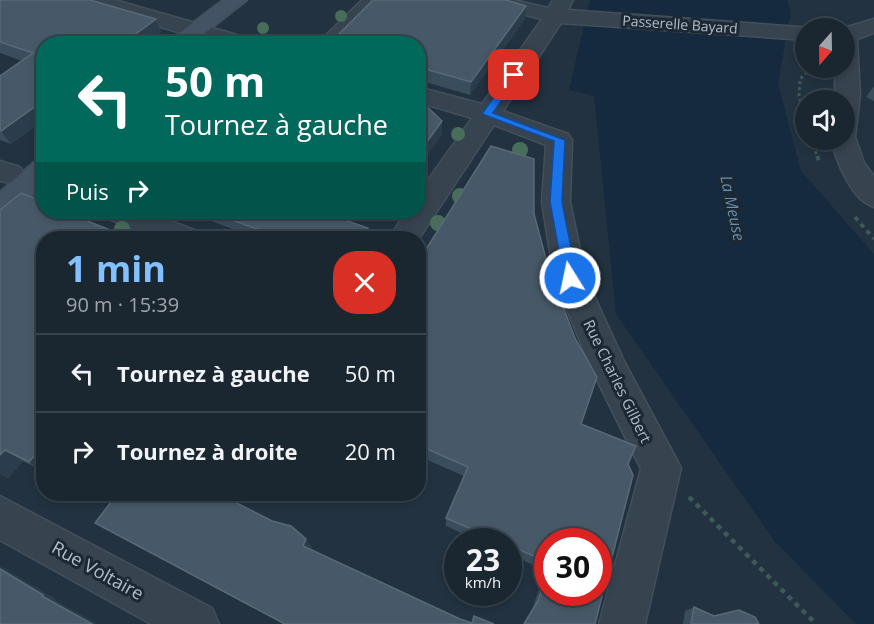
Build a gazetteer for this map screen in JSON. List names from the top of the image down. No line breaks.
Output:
{"streets":{"street":["Passerelle Bayard","Rue Charles Gilbert","Rue Voltaire"]},"water":["La Meuse"],"north":"bottom","page":{"turn":["50 m","Tournez à gauche"],"then":"Puis","heading":["1 min","90 m · 15:39"],"list":[{"name":"Tournez à gauche","value":"50 m"},{"name":"Tournez à droite","value":"20 m"}],"speed":"23 km/h","limit":"30"}}
